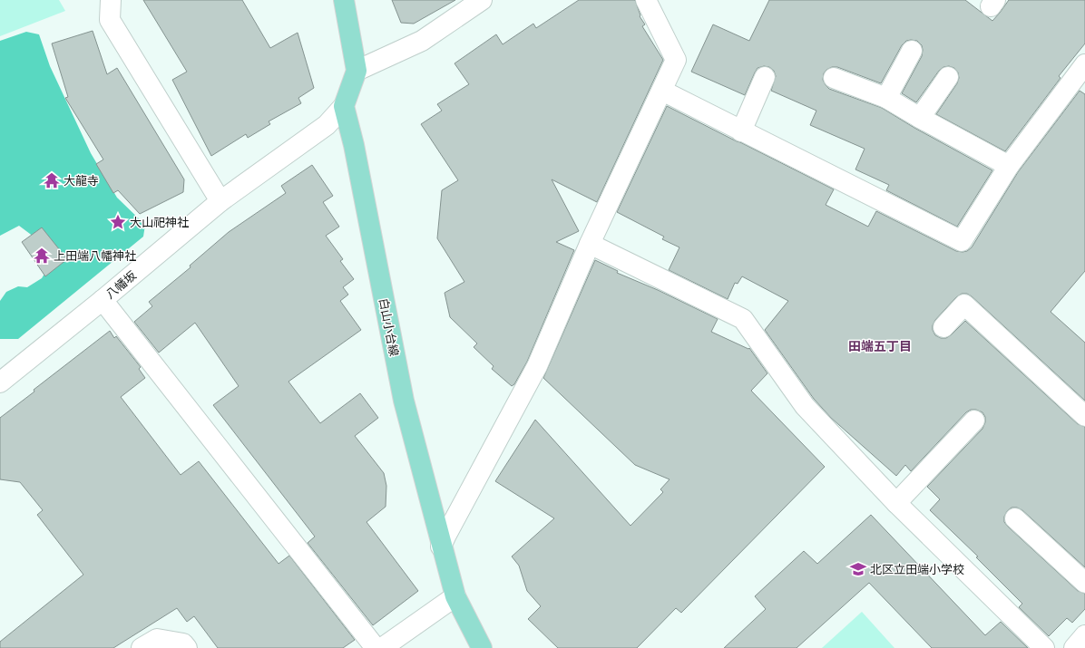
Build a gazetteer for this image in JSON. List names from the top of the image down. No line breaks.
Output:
{"streets":{"main road":["白山小台線"],"street":["八幡坂"]},"crossings":[["八幡坂","白山小台線"]],"districts":["田端五丁目"],"places":{"temple":["大龍寺","上田端八幡神社"],"place":["大山祀神社"],"school or university":["北区立田端小学校"]}}
